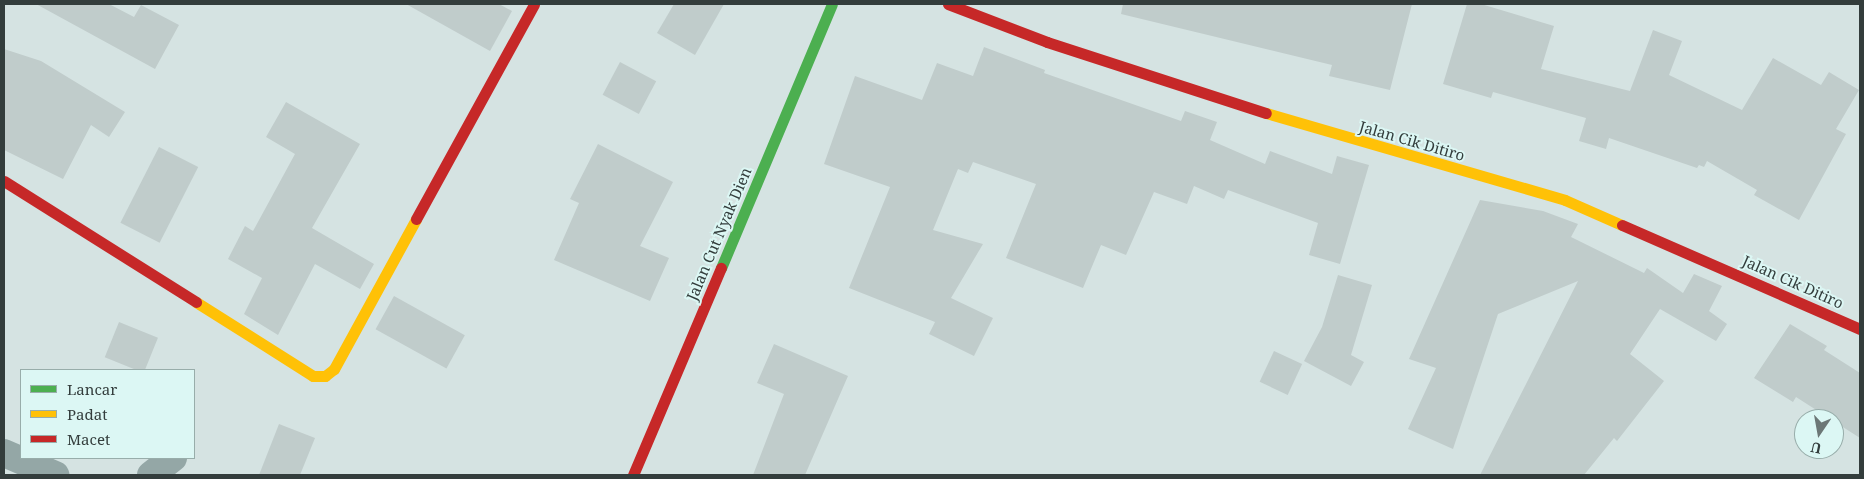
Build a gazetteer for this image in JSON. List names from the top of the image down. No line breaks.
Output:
{"streets":{"street":["Jalan Cik Ditiro","Jalan Cut Nyak Dien"]},"legend":["Lancar","Padat","Macet"],"north":"bottom"}
